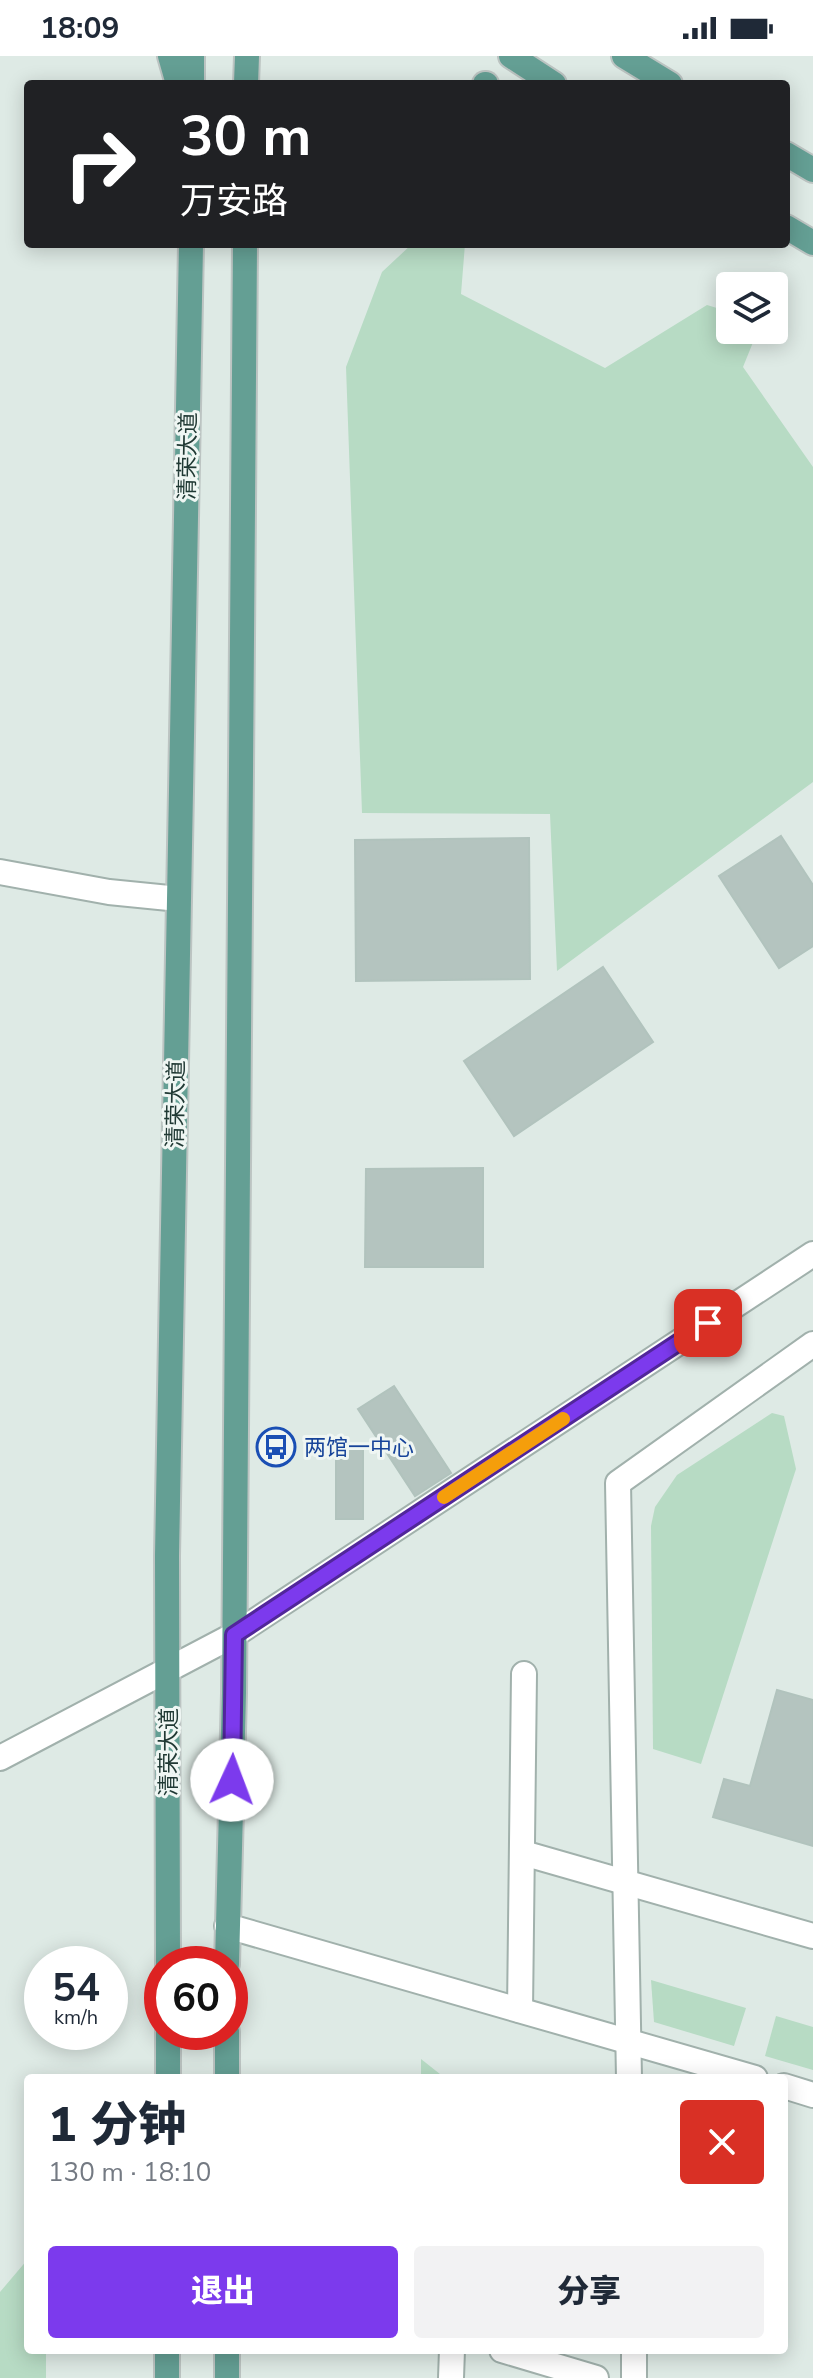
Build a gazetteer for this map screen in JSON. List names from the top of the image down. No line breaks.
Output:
{"streets":{"main road":["清荣大道"]},"places":{"bus stop":["两馆一中心"]},"page":{"status":"18:09","turn":["30 m","万安路"],"speed":"54 km/h","limit":"60","heading":["1 分钟","130 m · 18:10"],"buttons":["退出","分享"]}}
